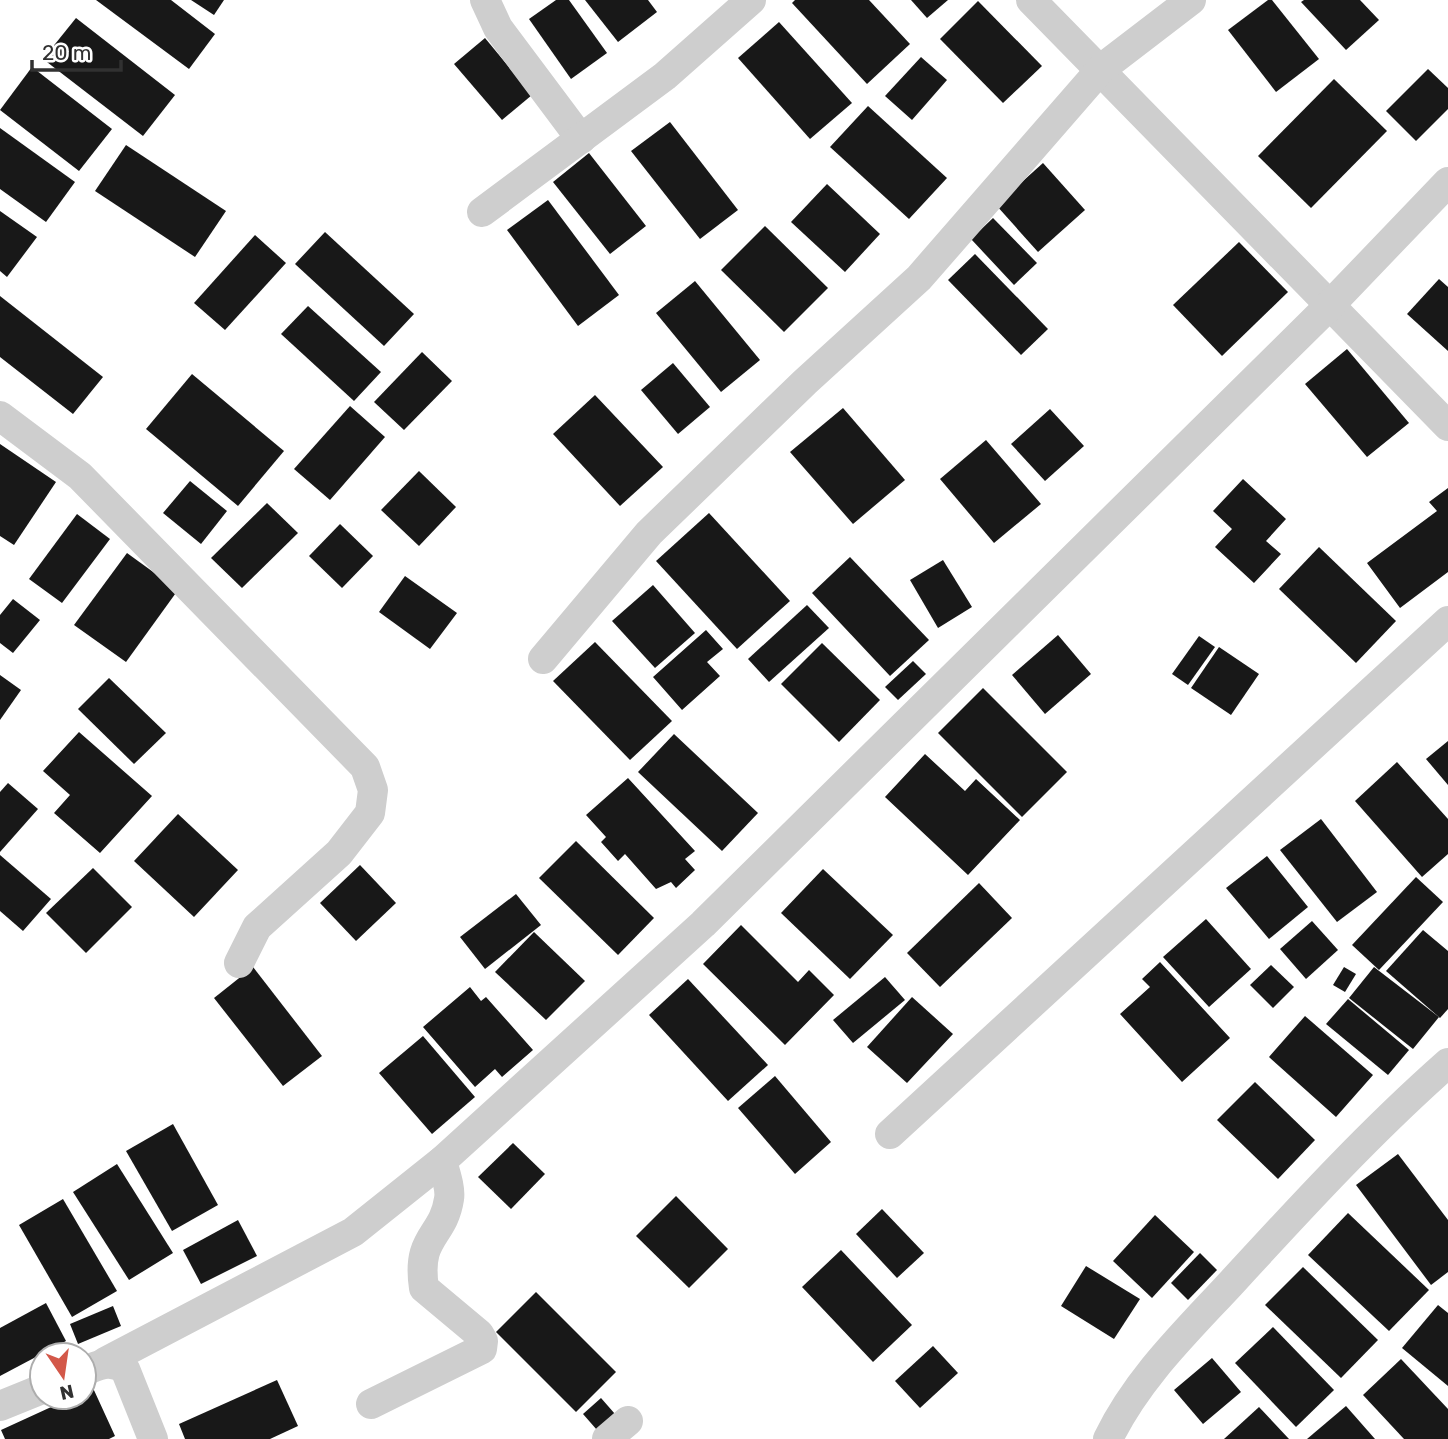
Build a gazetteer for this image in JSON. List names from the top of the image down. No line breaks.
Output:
{"scale_bar":"20 m","north":"bottom"}
